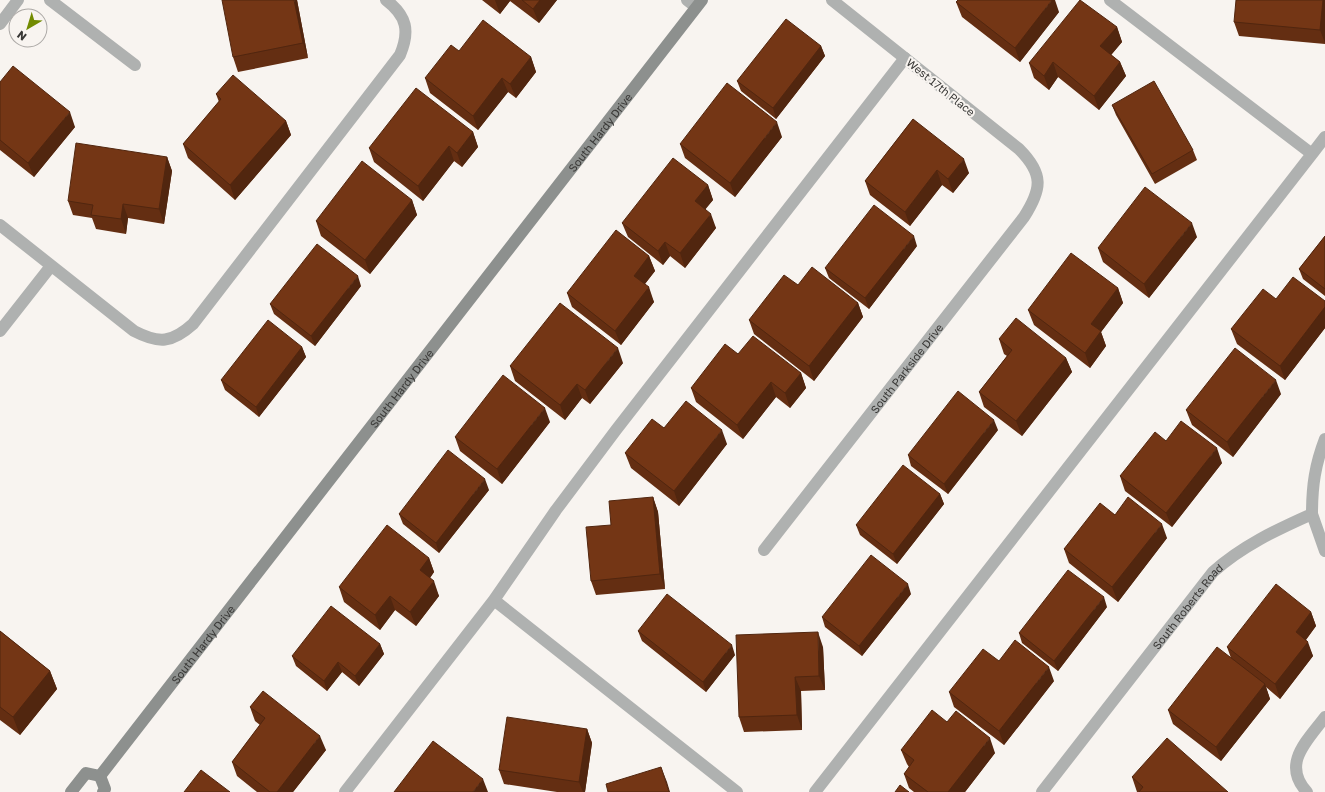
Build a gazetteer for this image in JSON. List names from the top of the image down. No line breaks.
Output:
{"streets":{"street":["West 17th Place","South Hardy Drive","South Parkside Drive","South Roberts Road"]},"crossings":[["West 17th Place","South Parkside Drive"]],"north":"bottom left"}
